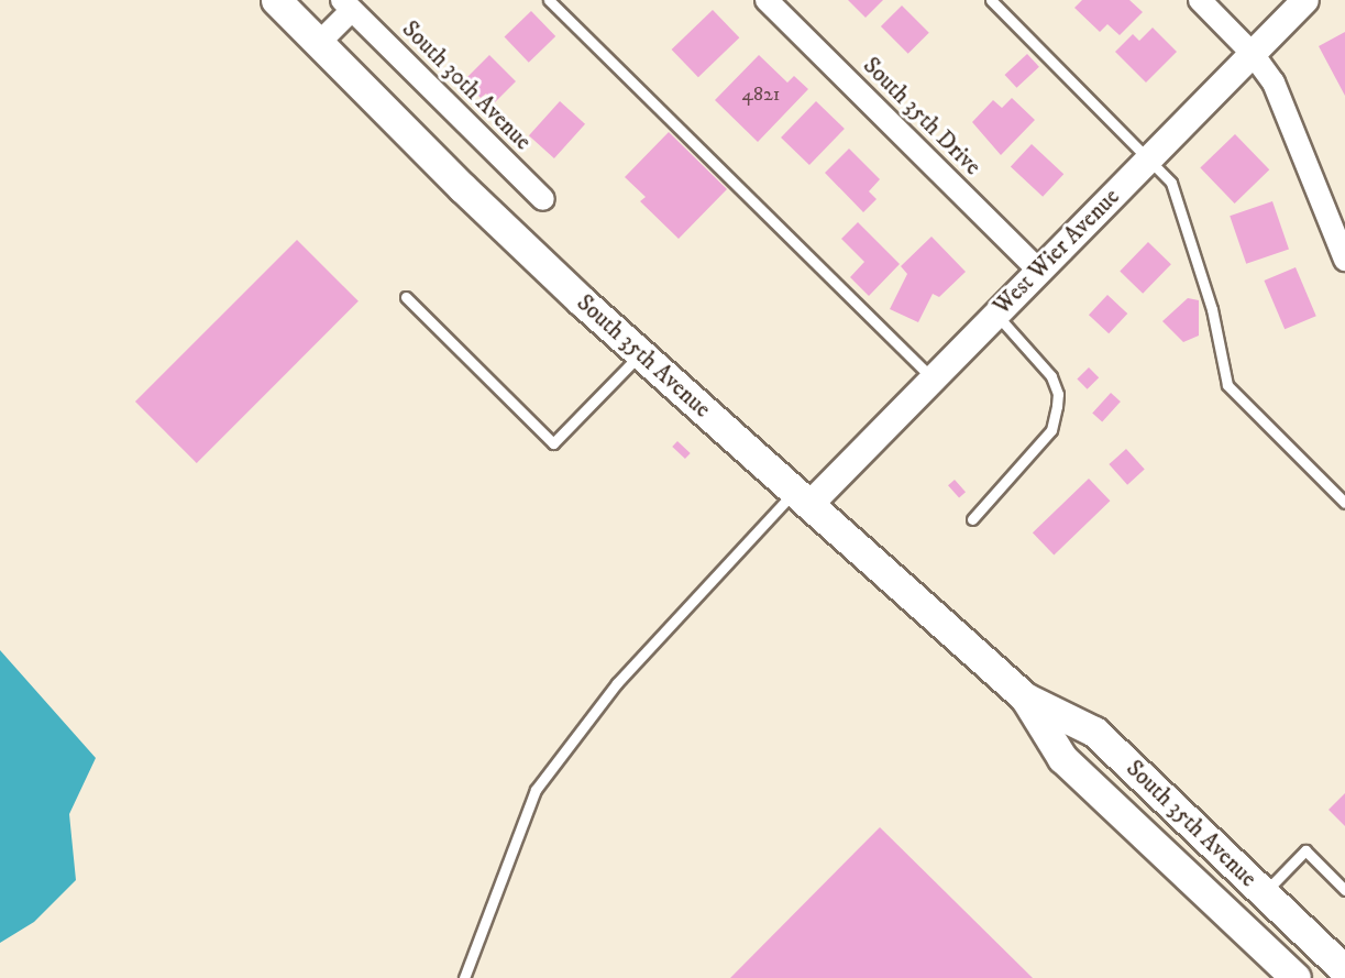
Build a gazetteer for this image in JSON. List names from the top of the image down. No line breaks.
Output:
{"streets":{"main road":["South 35th Avenue"],"street":["South 30th Avenue","South 35th Drive","West Wier Avenue"]},"crossings":[["South 30th Avenue","South 35th Avenue"],["South 35th Drive","West Wier Avenue"],["West Wier Avenue","South 35th Avenue"]],"house_numbers":["4821"]}
